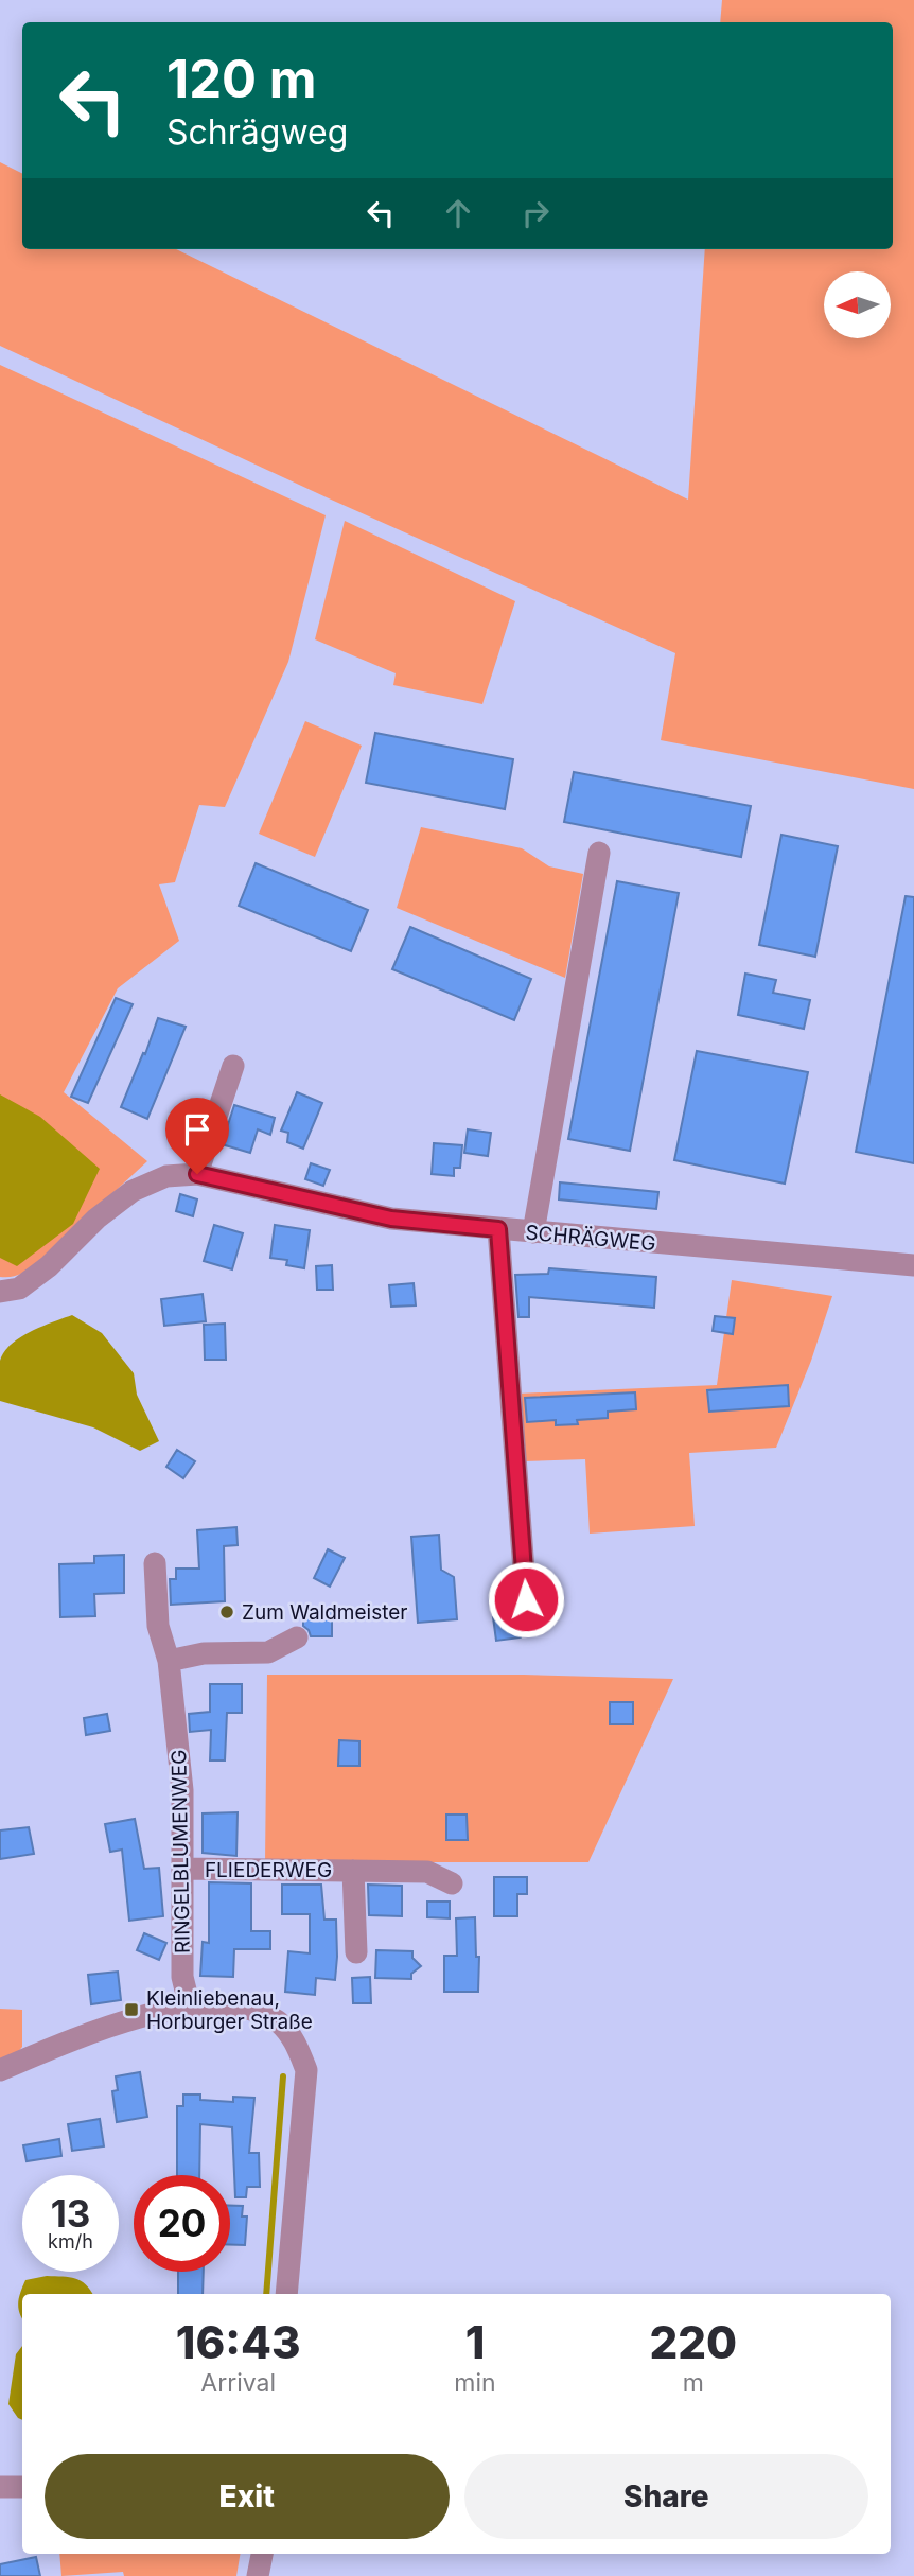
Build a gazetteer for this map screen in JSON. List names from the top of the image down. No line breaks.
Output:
{"streets":{"street":["SCHRÄGWEG","RINGELBLUMENWEG","FLIEDERWEG"]},"crossings":[["RINGELBLUMENWEG","FLIEDERWEG"]],"places":{"other":["Zum Waldmeister"],"transit":["Kleinliebenau, Horburger Straße"]},"north":"left","page":{"turn":["120 m","Schrägweg"],"speed":"13 km/h","limit":"20","eta":["16:43","Arrival","1","min","220","m"],"buttons":["Exit","Share"]}}
